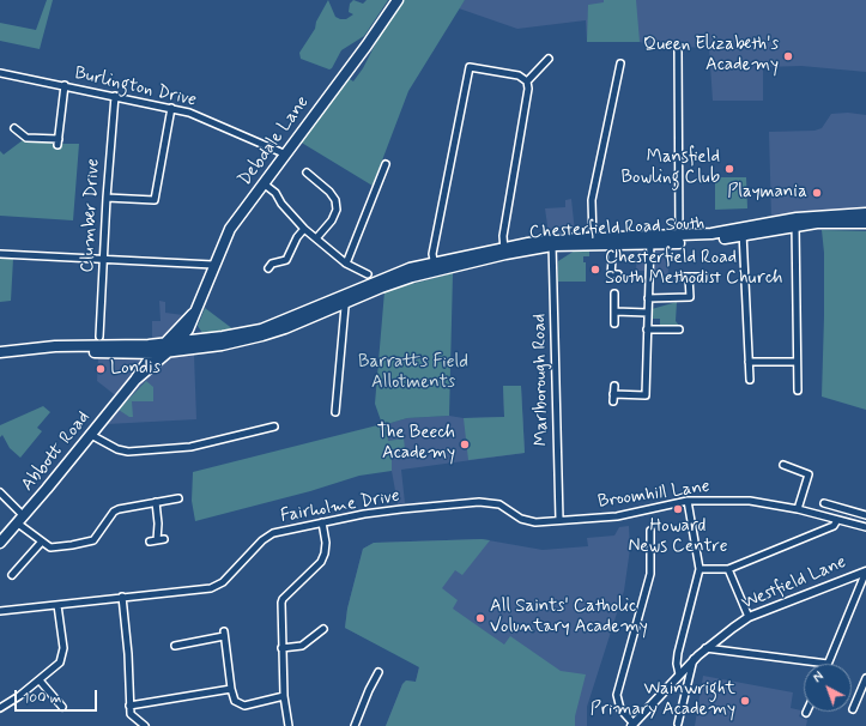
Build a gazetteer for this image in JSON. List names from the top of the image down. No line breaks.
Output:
{"streets":{"main road":["Debdale Lane","Chesterfield Road South","Abbott Road"],"street":["Burlington Drive","Clumber Drive","Marlborough Road","Broomhill Lane","Fairholme Drive","Westfield Lane"]},"crossings":[["Burlington Drive","Debdale Lane"],["Burlington Drive","Clumber Drive"],["Debdale Lane","Chesterfield Road South"],["Debdale Lane","Abbott Road"],["Chesterfield Road South","Marlborough Road"],["Chesterfield Road South","Abbott Road"],["Marlborough Road","Broomhill Lane"],["Marlborough Road","Fairholme Drive"],["Broomhill Lane","Fairholme Drive"]],"parks":["Barratts Field Allotments"],"places":["Queen Elizabeth's Academy","Mansfield Bowling Club","Playmania","Chesterfield Road South Methodist Church","Londis","The Beech Academy","Howard News Centre","All Saints' Catholic Voluntary Academy","Wainwright Primary Academy"],"scale_bar":"100 m","north":"top left"}
